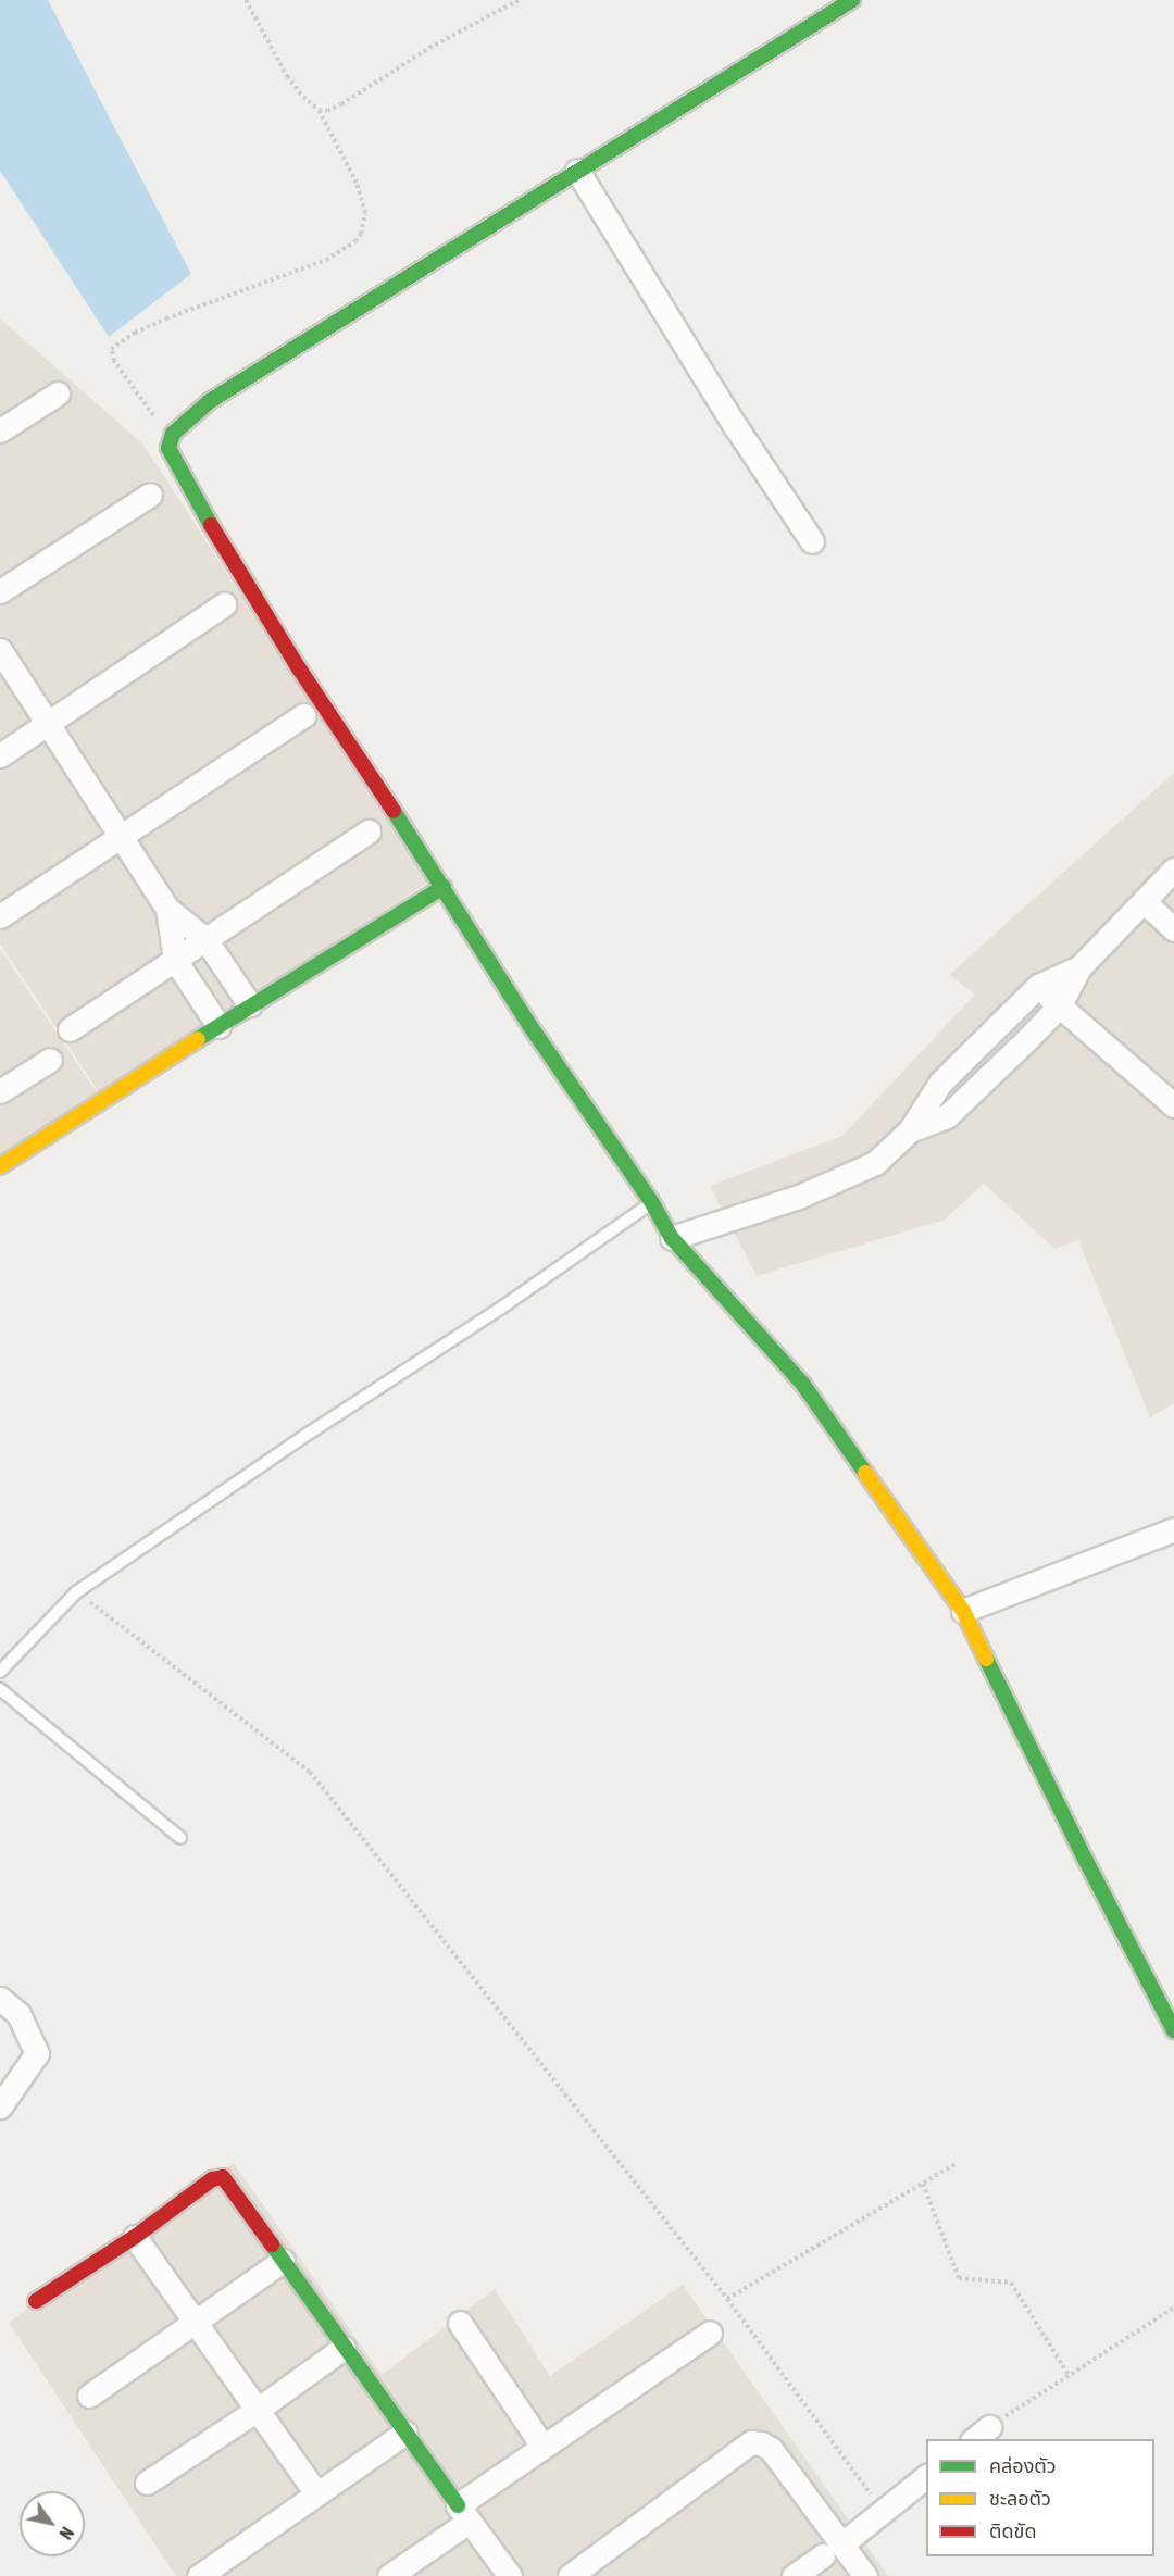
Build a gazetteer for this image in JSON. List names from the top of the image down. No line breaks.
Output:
{"legend":["คล่องตัว","ชะลอตัว","ติดขัด"],"north":"bottom right"}
